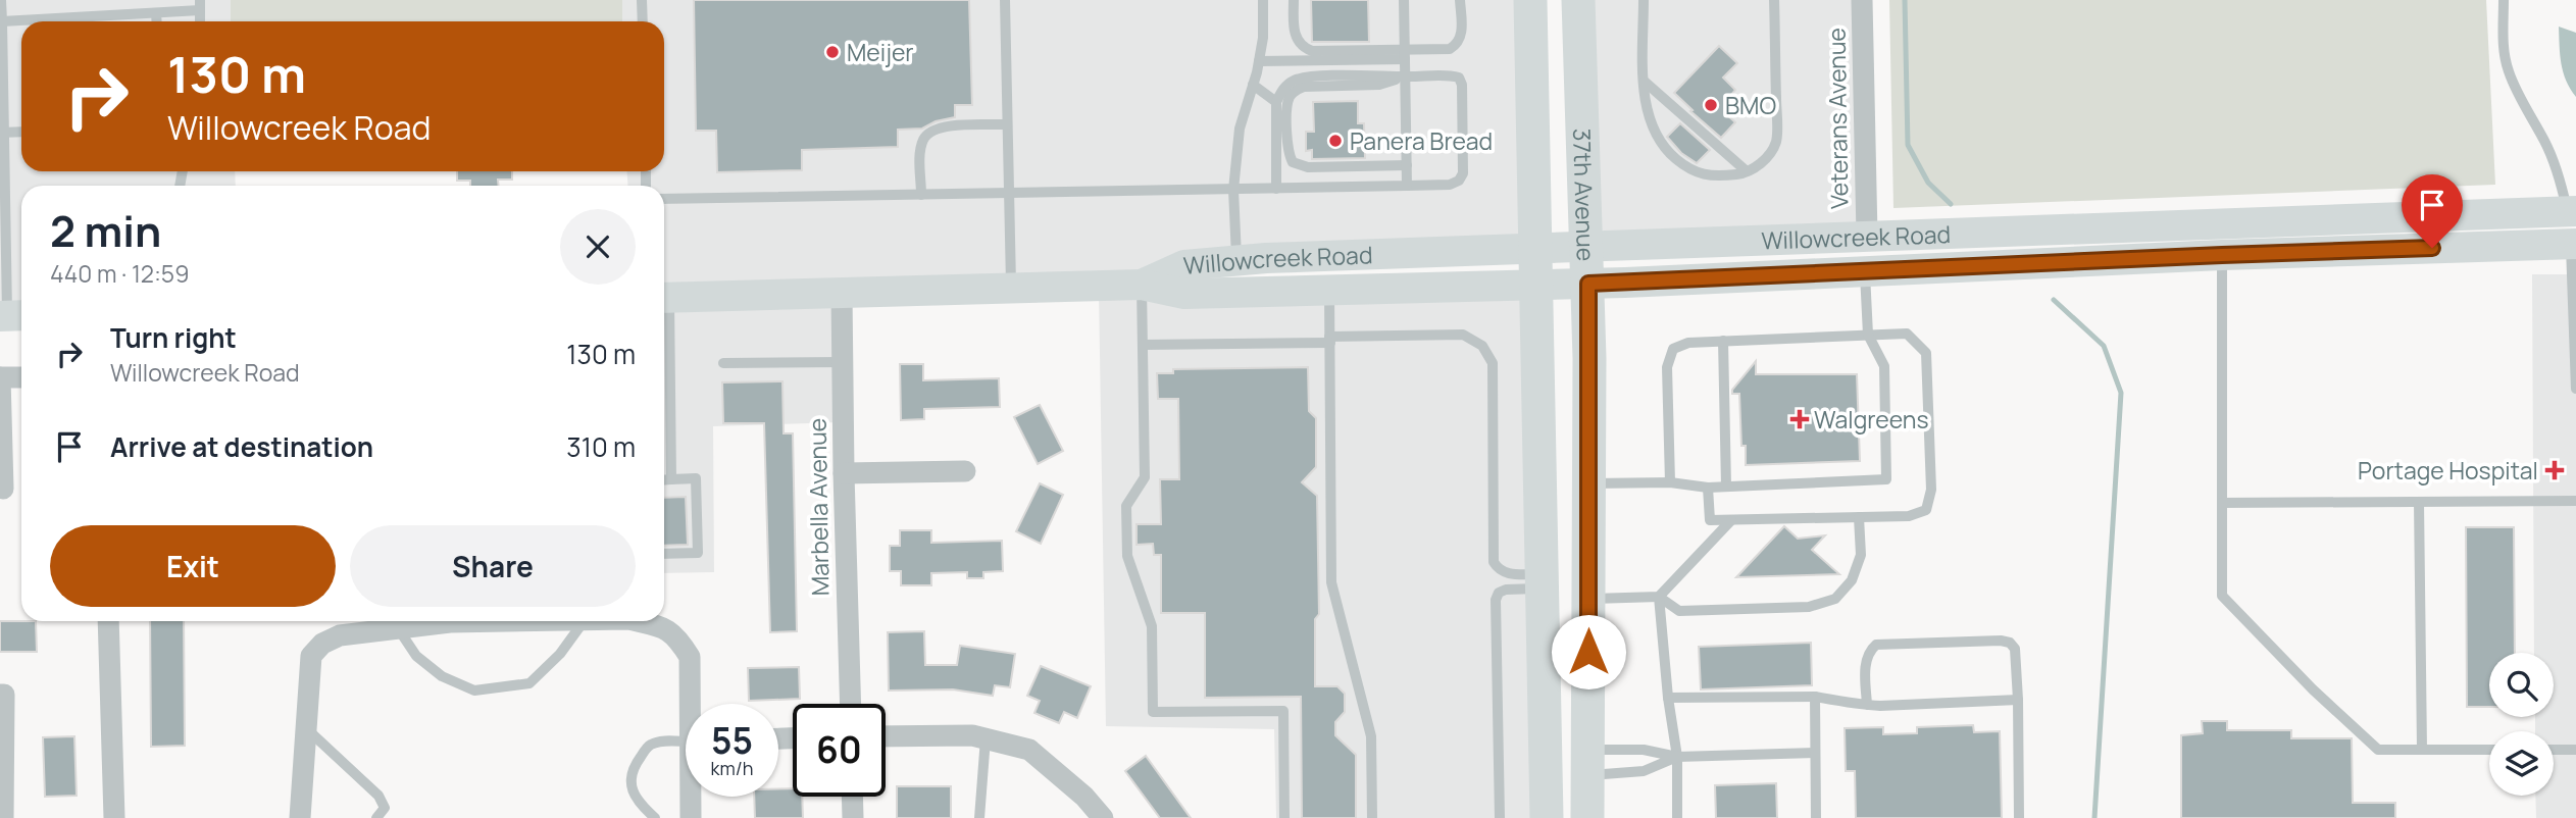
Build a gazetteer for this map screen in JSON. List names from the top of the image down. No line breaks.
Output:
{"streets":{"main road":["37th Avenue"],"street":["Veterans Avenue","Willowcreek Road","Marbella Avenue"]},"crossings":[["Veterans Avenue","Willowcreek Road"],["37th Avenue","Willowcreek Road"],["Willowcreek Road","Marbella Avenue"]],"places":{"other":["Meijer","BMO","Panera Bread"],"health":["Walgreens","Portage Hospital"]},"page":{"turn":["130 m","Willowcreek Road"],"heading":["2 min","440 m · 12:59"],"list":[{"name":"Turn right","note":"Willowcreek Road","value":"130 m"},{"name":"Arrive at destination","value":"310 m"}],"buttons":["Exit","Share"],"speed":"55 km/h","limit":"60"}}
